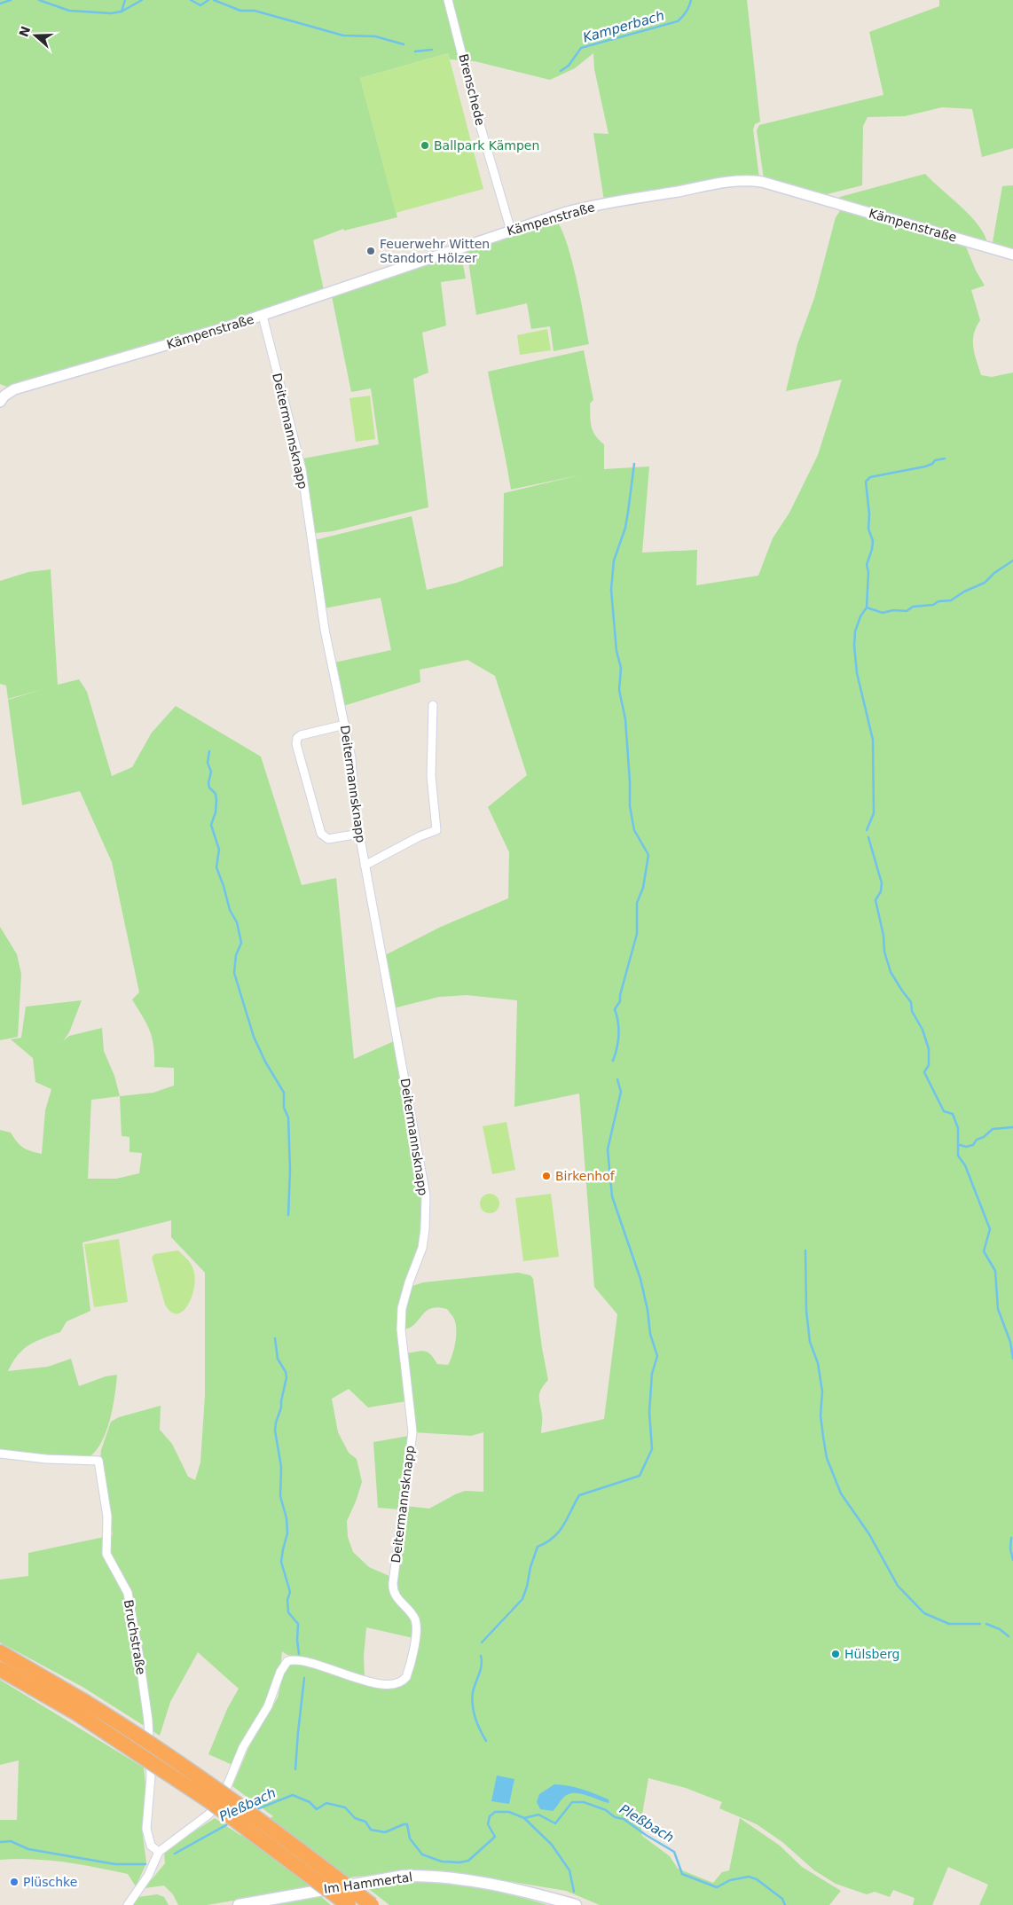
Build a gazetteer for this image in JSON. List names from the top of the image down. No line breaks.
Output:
{"streets":{"main road":["Im Hammertal"],"street":["Brenschede","Kämpenstraße","Deitermannsknapp","Bruchstraße"]},"crossings":[["Brenschede","Kämpenstraße"],["Kämpenstraße","Deitermannsknapp"],["Deitermannsknapp","Bruchstraße"]],"water":["Kamperbach","Pleßbach"],"places":["Ballpark Kämpen","Feuerwehr Witten Standort Hölzer","Birkenhof","Hülsberg","Plüschke"],"north":"left"}
